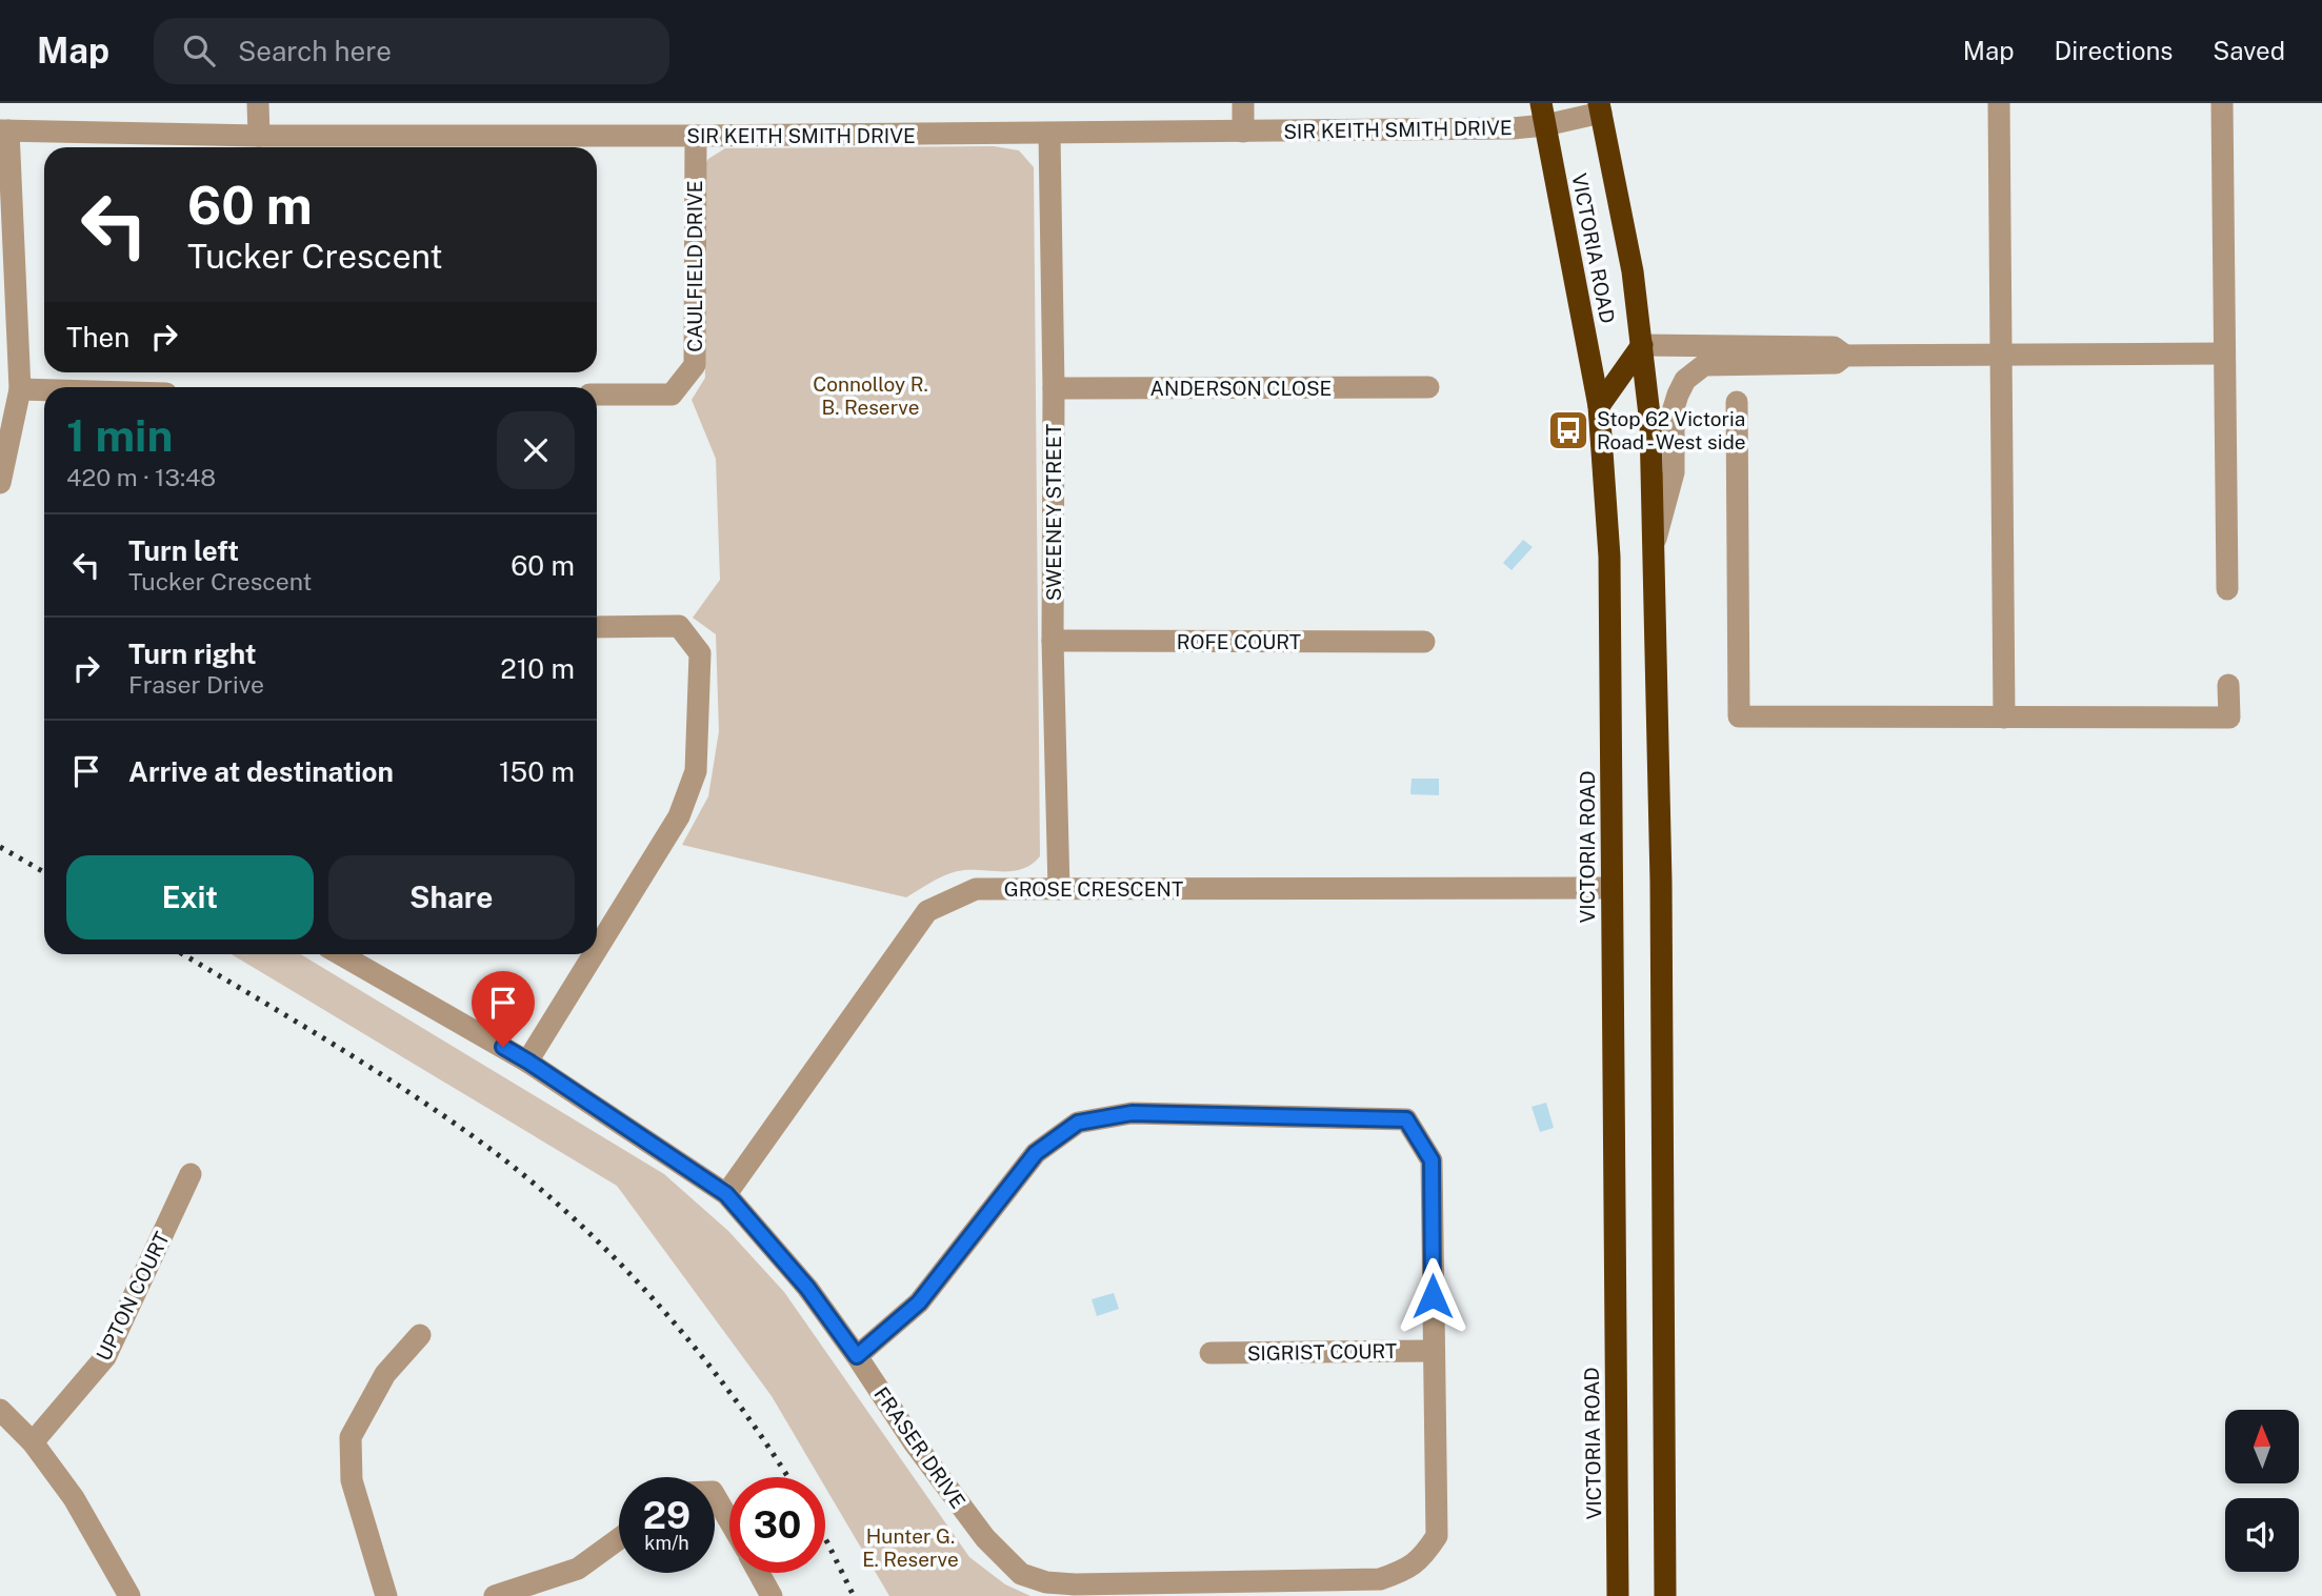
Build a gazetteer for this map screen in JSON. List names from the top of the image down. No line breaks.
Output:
{"streets":{"highway":["VICTORIA ROAD"],"street":["SIR KEITH SMITH DRIVE","CAULFIELD DRIVE","ANDERSON CLOSE","SWEENEY STREET","ROFE COURT","GROSE CRESCENT","UPTON COURT","SIGRIST COURT","FRASER DRIVE"]},"crossings":[["SIR KEITH SMITH DRIVE","VICTORIA ROAD"],["SIR KEITH SMITH DRIVE","CAULFIELD DRIVE"],["SIR KEITH SMITH DRIVE","SWEENEY STREET"],["VICTORIA ROAD","GROSE CRESCENT"],["ANDERSON CLOSE","SWEENEY STREET"],["SWEENEY STREET","ROFE COURT"],["SWEENEY STREET","GROSE CRESCENT"],["GROSE CRESCENT","FRASER DRIVE"],["SIGRIST COURT","FRASER DRIVE"]],"parks":["Connolloy R. B. Reserve","Hunter G. E. Reserve"],"places":{"bus stop":["Stop 62 Victoria Road - West side"]},"north":"top","page":{"header":"Map","search":"Search here","nav":["Map","Directions","Saved"],"turn":["60 m","Tucker Crescent"],"then":"Then","heading":["1 min","420 m · 13:48"],"list":[{"name":"Turn left","note":"Tucker Crescent","value":"60 m"},{"name":"Turn right","note":"Fraser Drive","value":"210 m"},{"name":"Arrive at destination","value":"150 m"}],"buttons":["Exit","Share"],"speed":"29 km/h","limit":"30"}}
